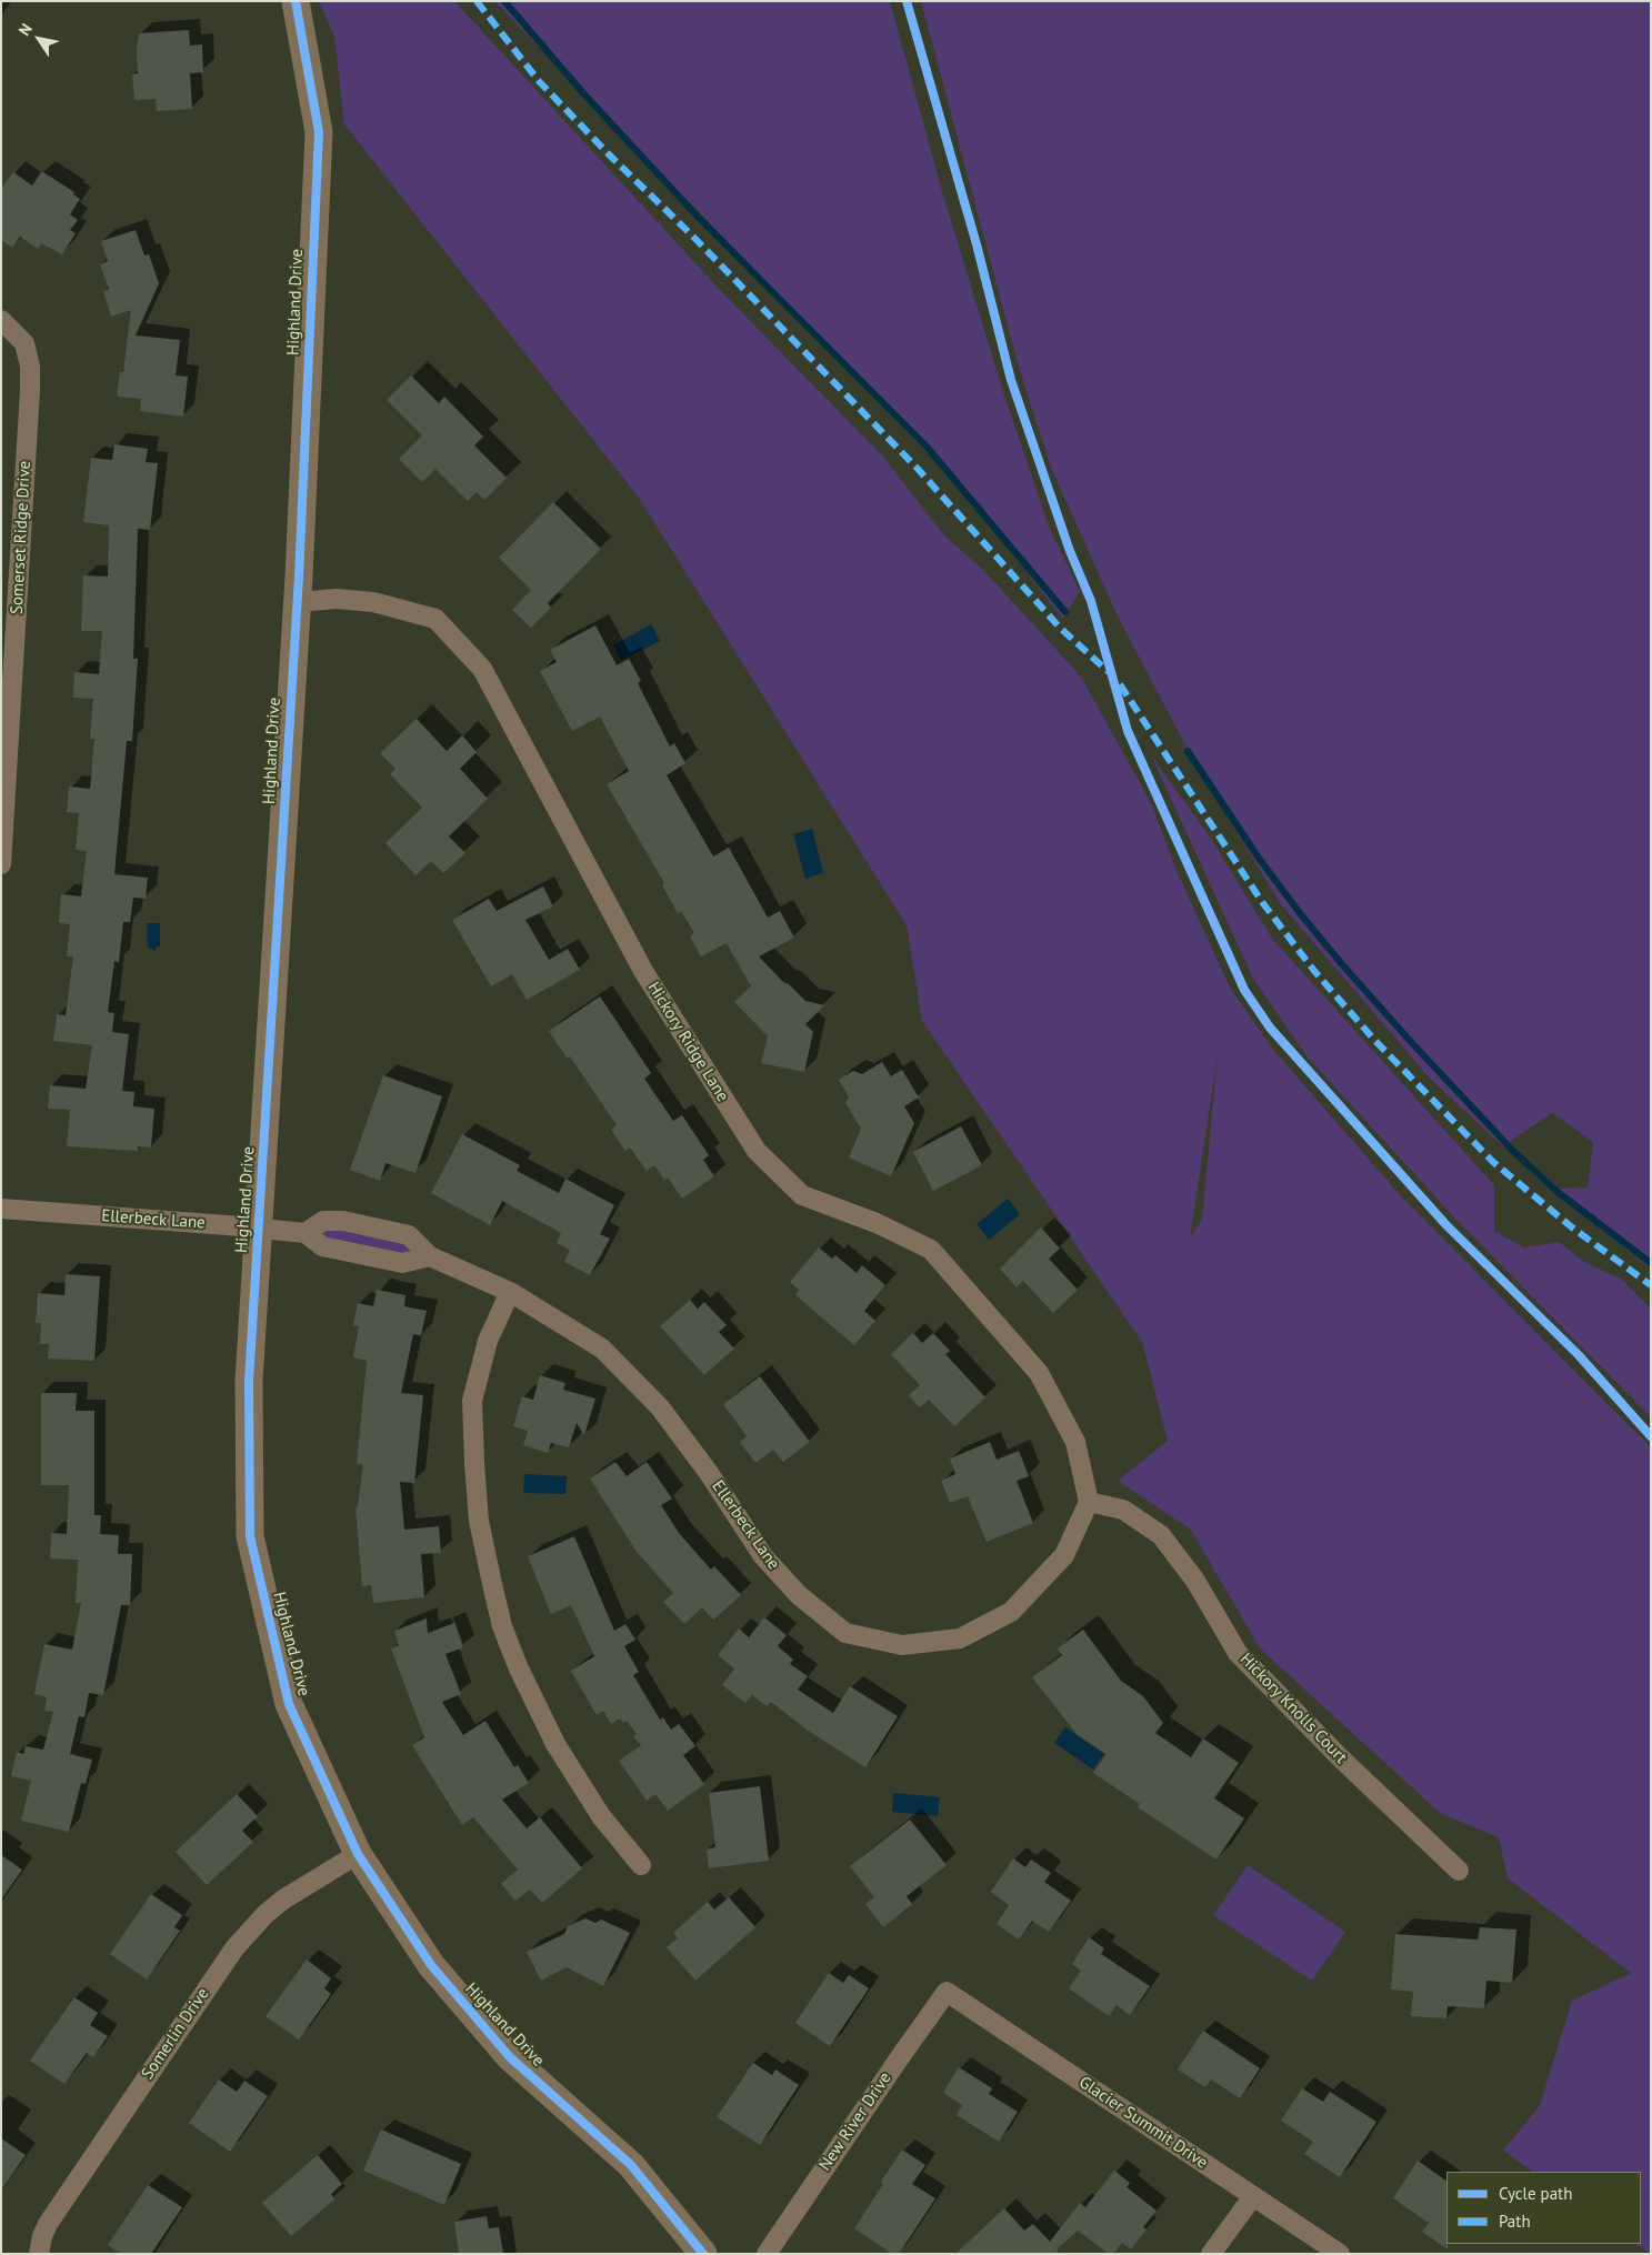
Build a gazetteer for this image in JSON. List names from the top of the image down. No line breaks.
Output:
{"streets":{"street":["Highland Drive","Somerset Ridge Drive","Hickory Ridge Lane","Ellerbeck Lane","Hickory Knolls Court","Somerlin Drive","New River Drive","Glacier Summit Drive"]},"crossings":[["Highland Drive","Hickory Ridge Lane"],["Highland Drive","Ellerbeck Lane"],["Highland Drive","Somerlin Drive"],["Hickory Ridge Lane","Ellerbeck Lane"],["Hickory Ridge Lane","Hickory Knolls Court"],["Ellerbeck Lane","Hickory Knolls Court"],["New River Drive","Glacier Summit Drive"]],"legend":["Cycle path","Path"],"north":"top left"}
